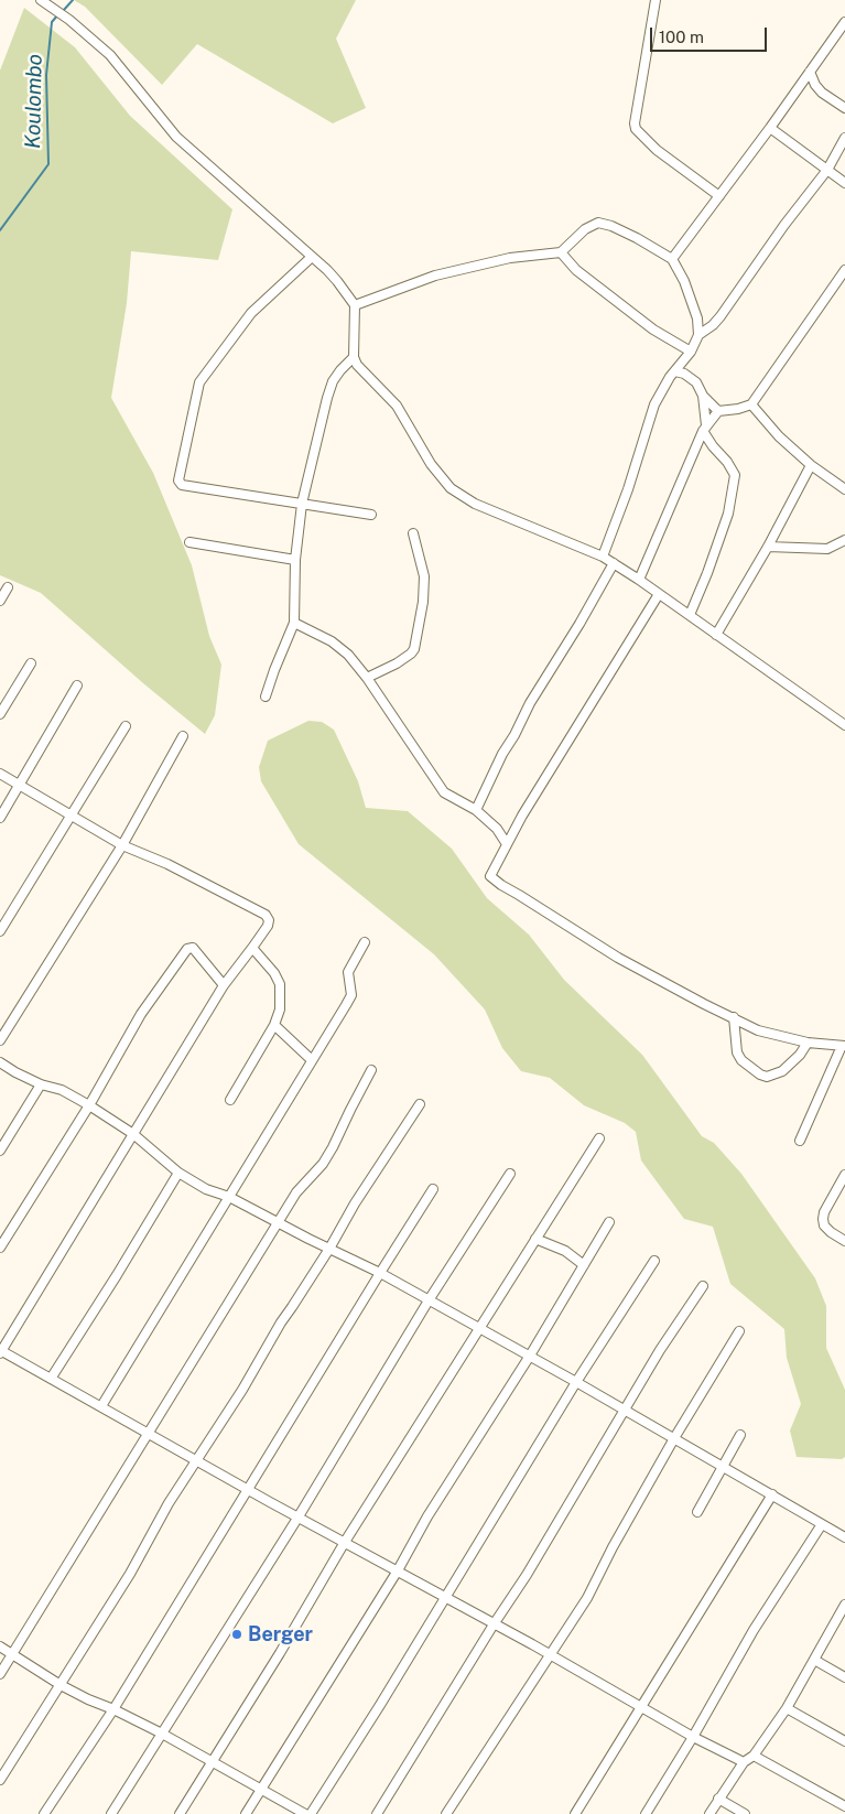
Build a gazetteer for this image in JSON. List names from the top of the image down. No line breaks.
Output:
{"water":["Koulombo"],"places":["Berger"],"scale_bar":"100 m"}
